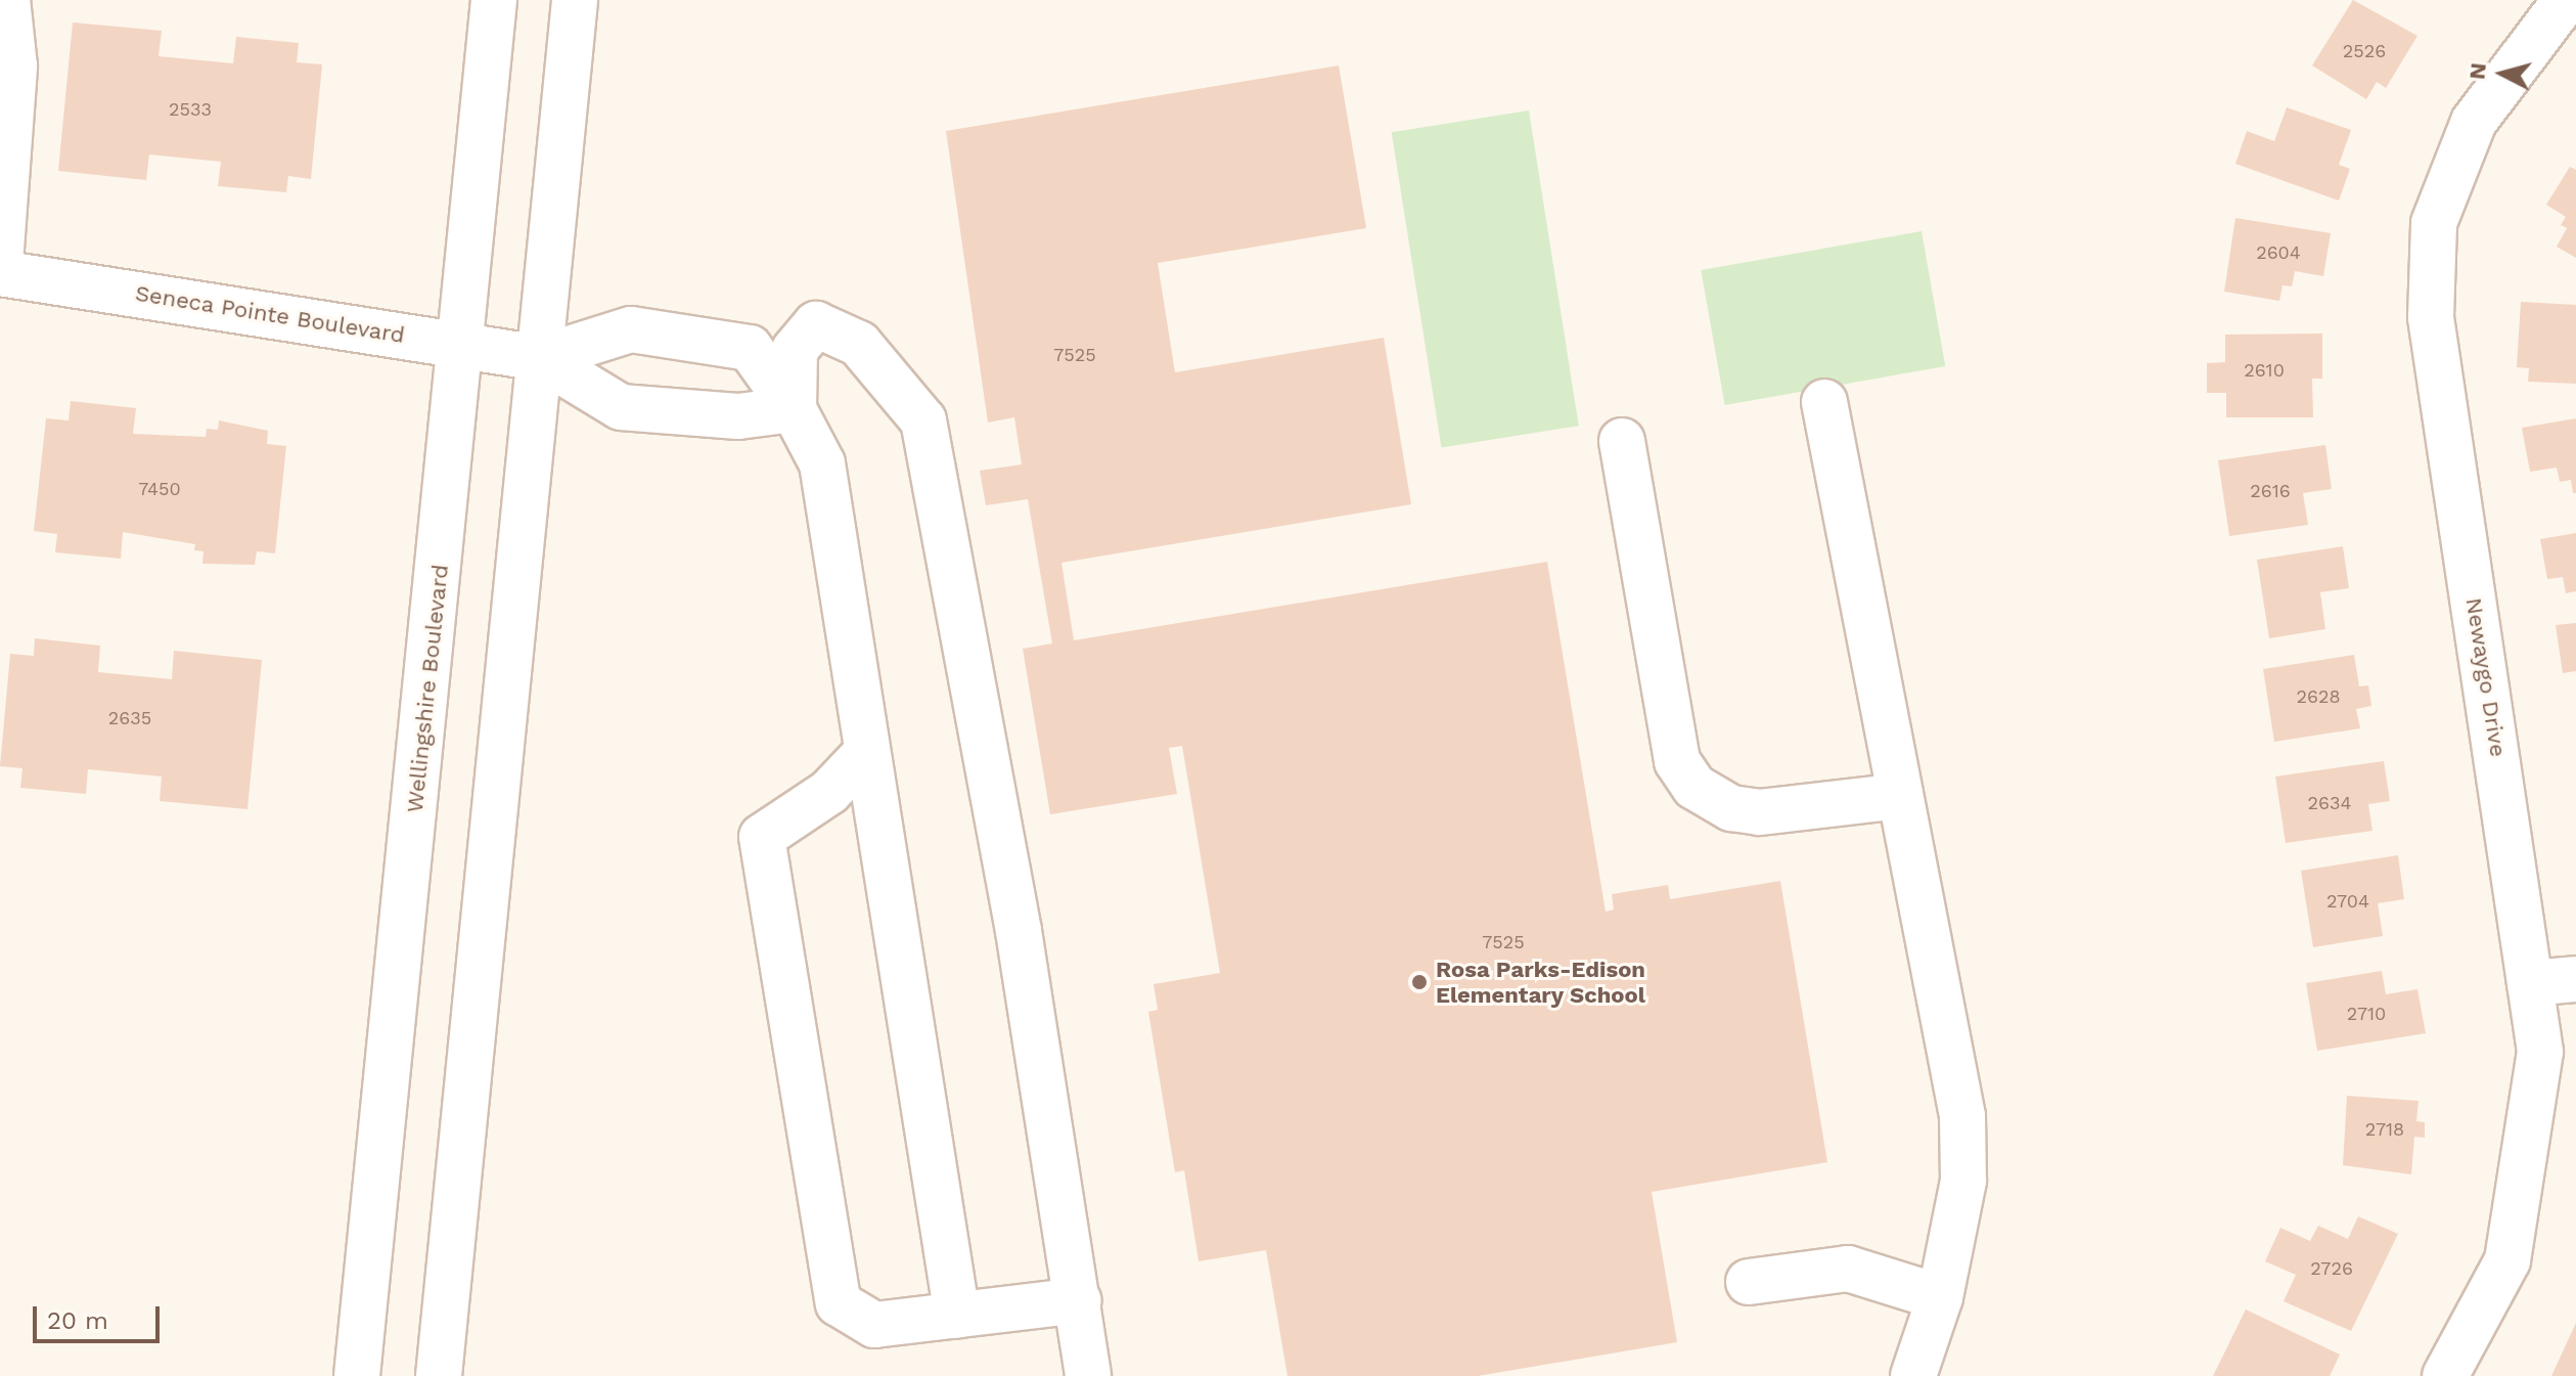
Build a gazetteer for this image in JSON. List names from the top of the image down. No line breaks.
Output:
{"streets":{"street":["Seneca Pointe Boulevard","Newaygo Drive","Wellingshire Boulevard"]},"crossings":[["Seneca Pointe Boulevard","Wellingshire Boulevard"]],"places":["Rosa Parks-Edison Elementary School"],"house_numbers":["2526","2533","2604","7525","2610","7450","2616","2628","2635","2634","2704","7525","2710","2718","2726"],"scale_bar":"20 m","north":"left"}
